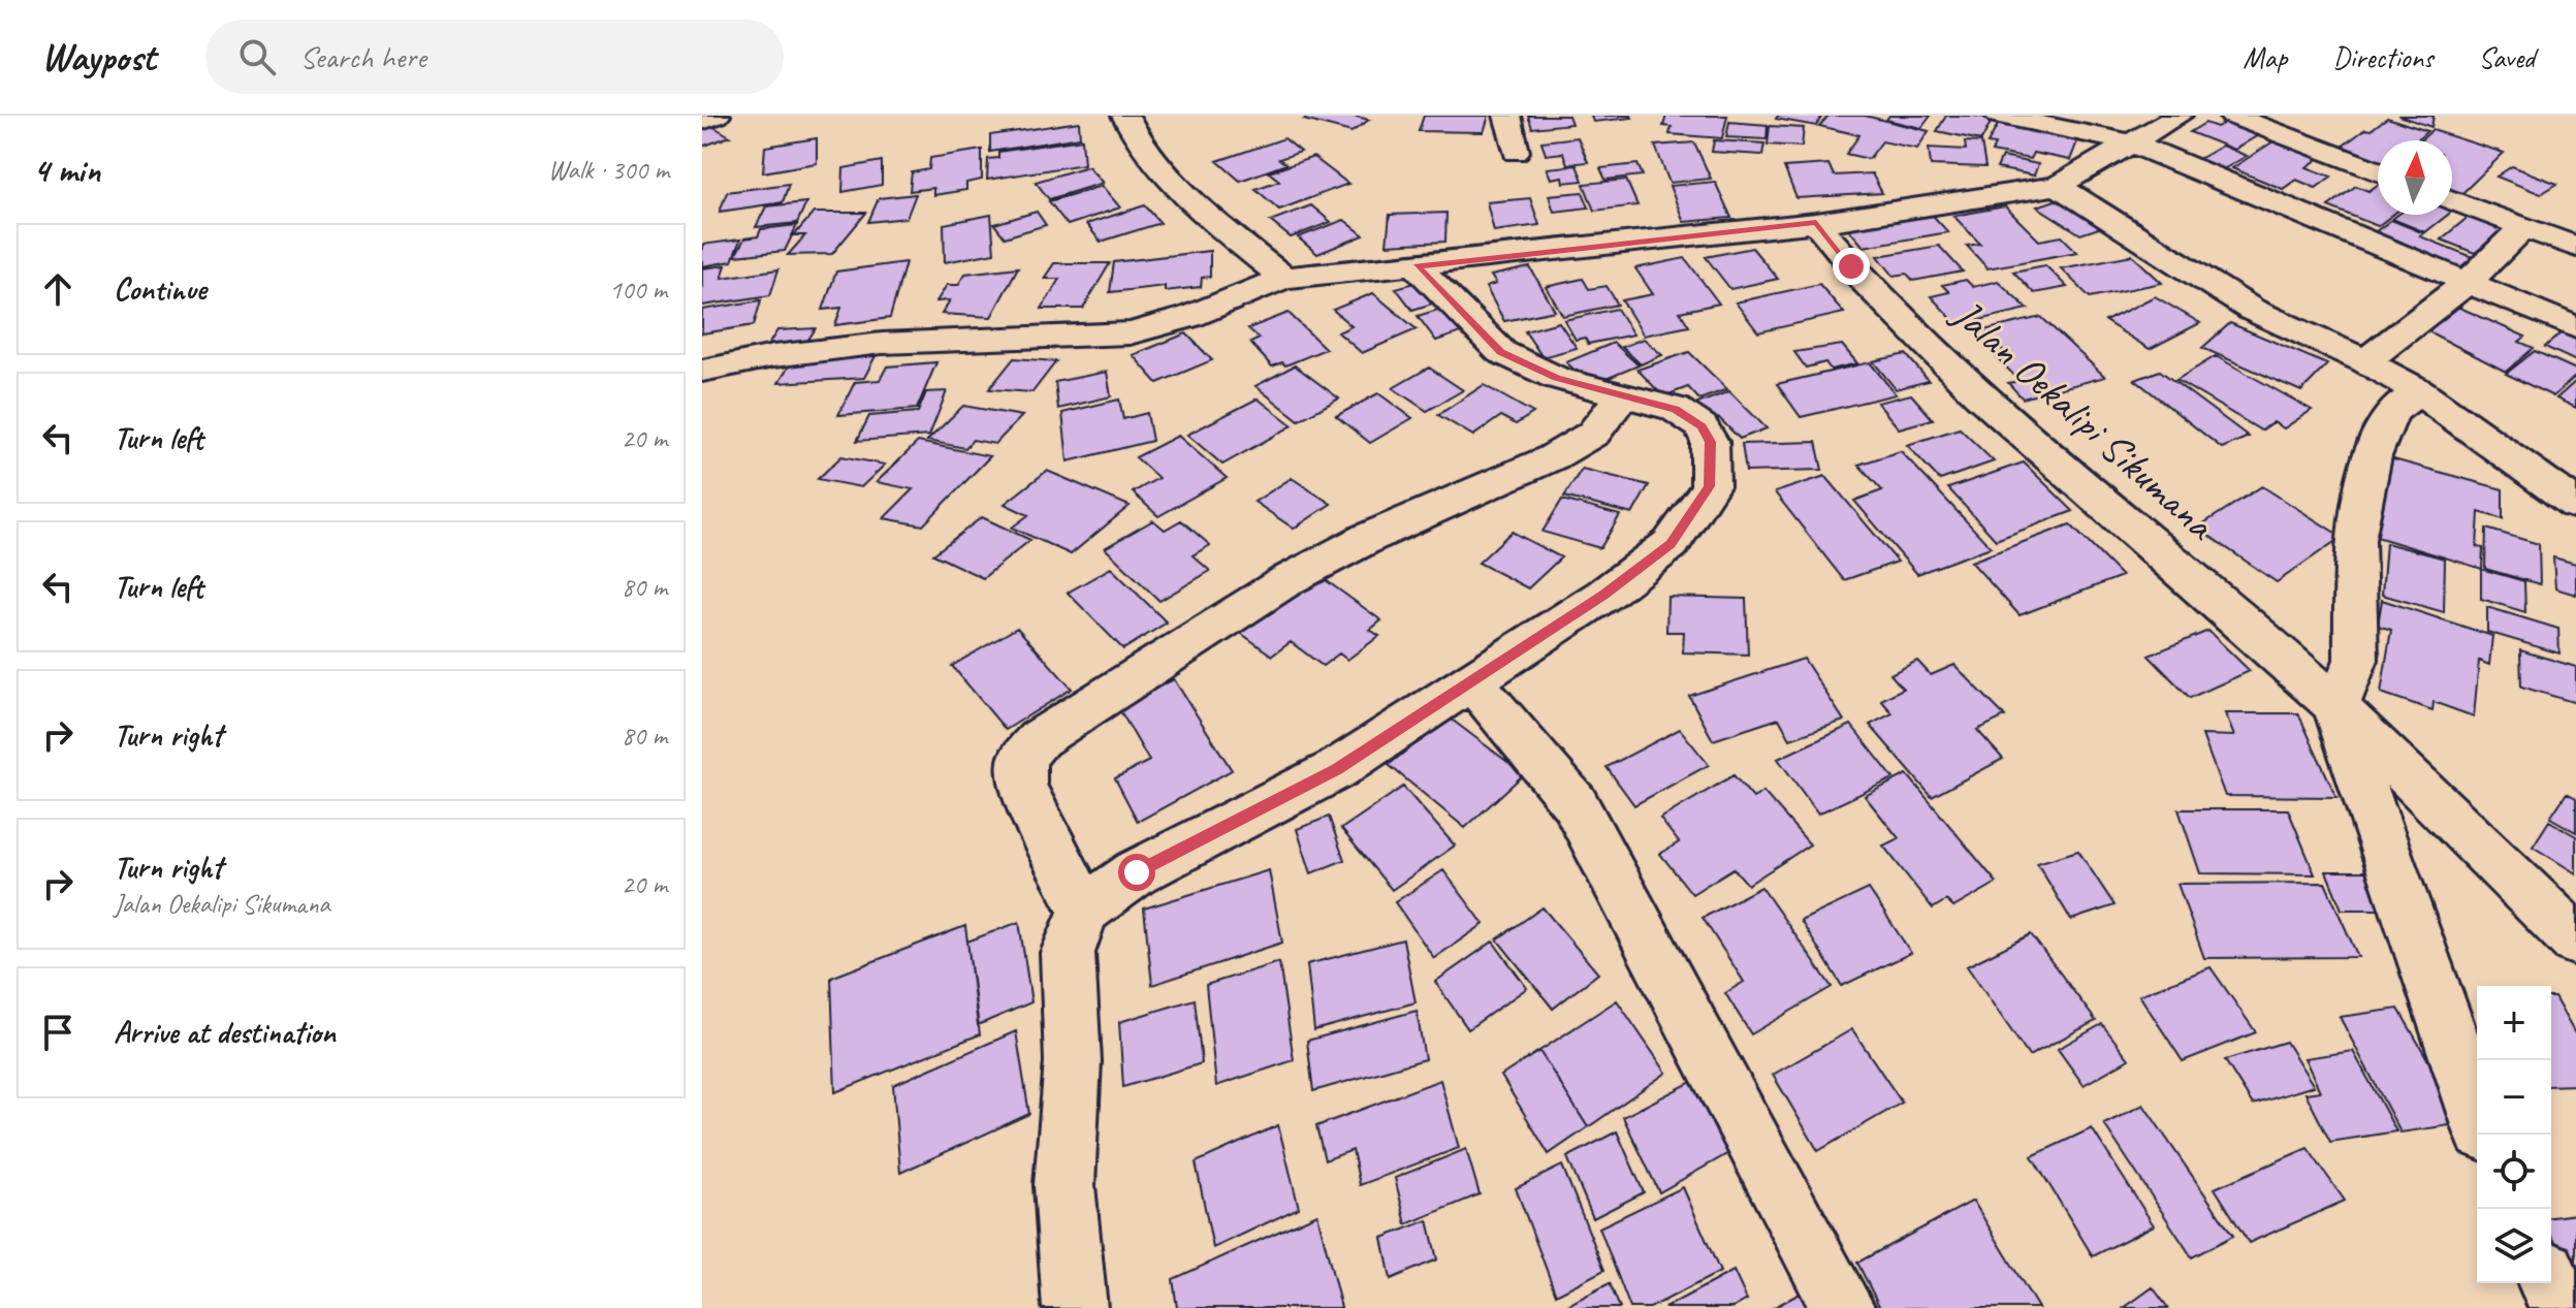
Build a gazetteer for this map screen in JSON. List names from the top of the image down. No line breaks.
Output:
{"streets":{"street":["Jalan Oekalipi Sikumana"]},"north":"top","page":{"header":"Waypost","search":"Search here","nav":["Map","Directions","Saved"],"heading":["4 min","Walk · 300 m"],"list":[["Continue","100 m"],["Turn left","20 m"],["Turn left","80 m"],["Turn right","80 m"],["Turn right","Jalan Oekalipi Sikumana","20 m"],"Arrive at destination"],"map_buttons":["+","−"]}}
